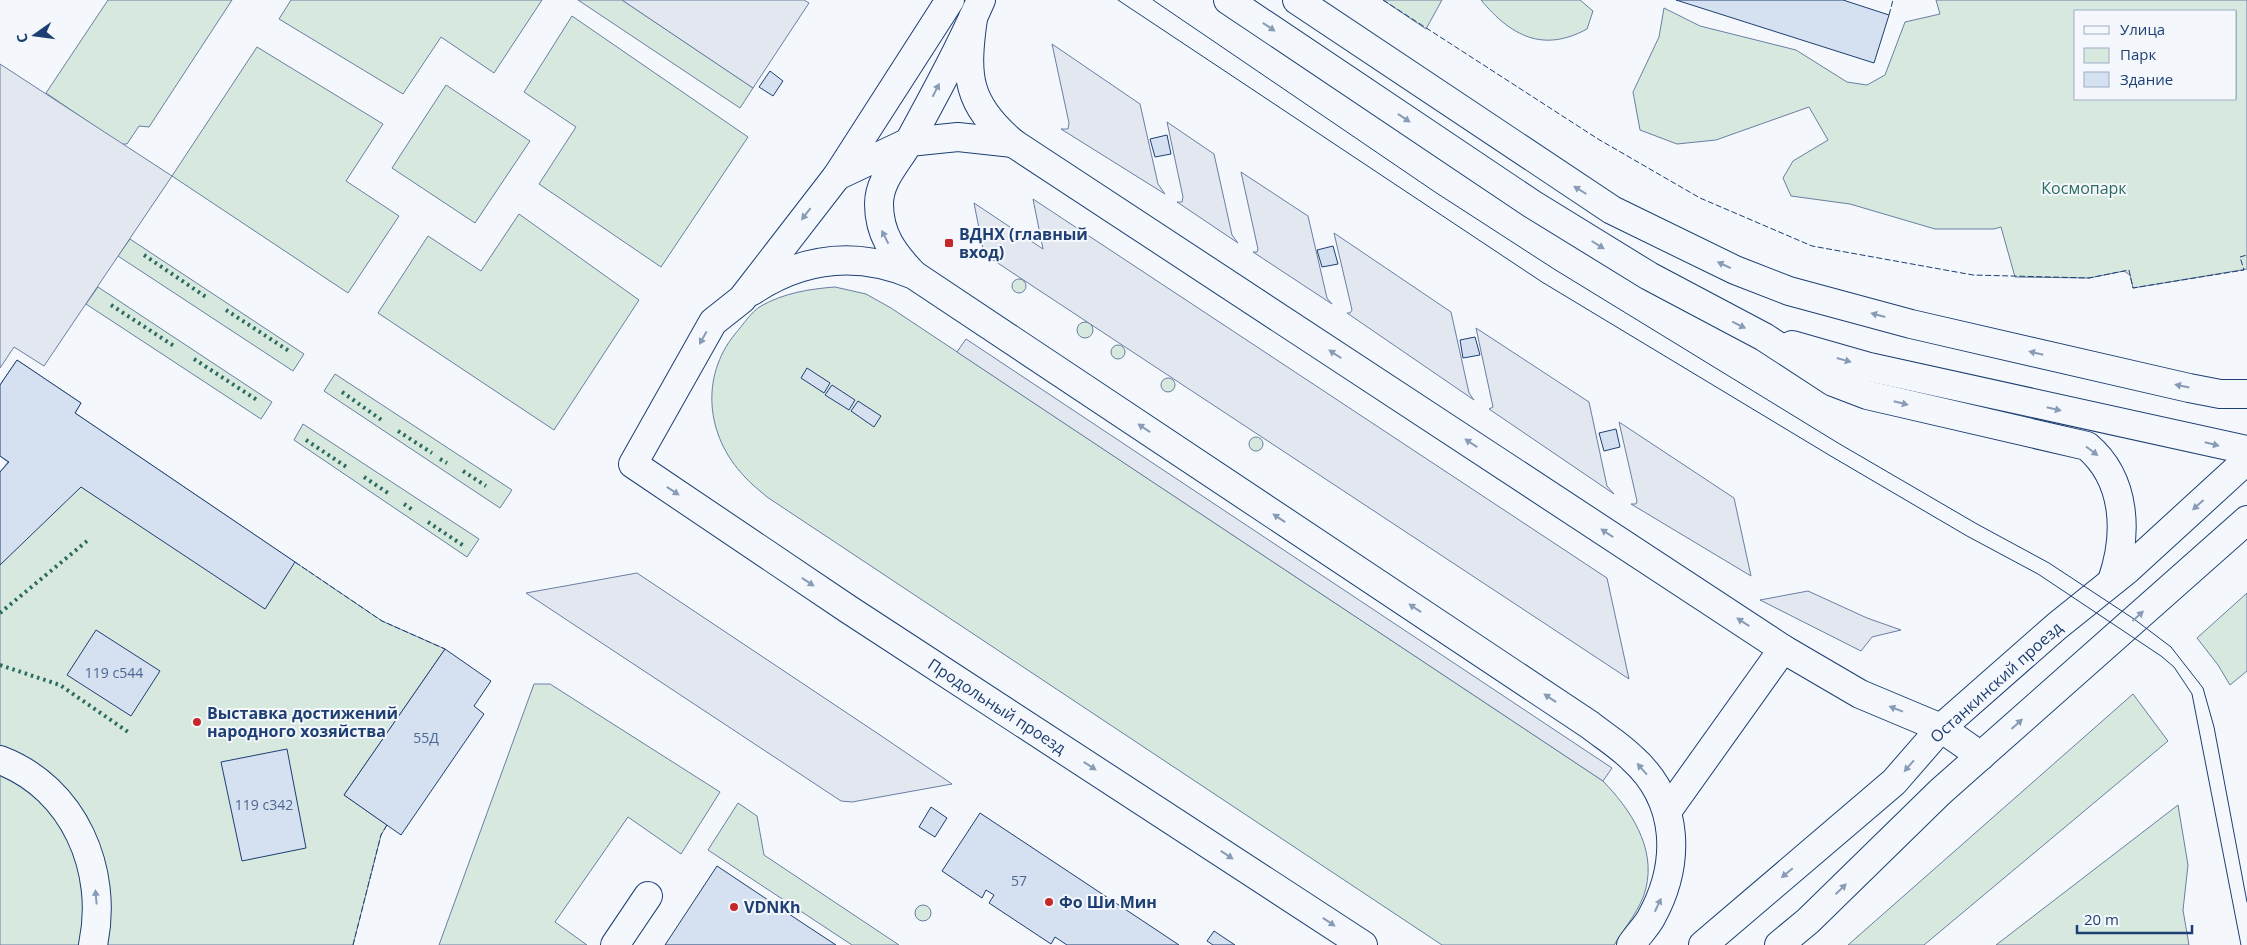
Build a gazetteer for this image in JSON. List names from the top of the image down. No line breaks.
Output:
{"streets":{"street":["Останкинский проезд","Продольный проезд"]},"one_way":["Продольный проезд"],"parks":["Космопарк"],"places":{"transit":["ВДНХ (главный вход)"],"other":["Выставка достижений народного хозяйства","Фо Ши Мин","VDNKh"]},"house_numbers":["119 с544","55Д","119 с342","57"],"legend":["Улица","Парк","Здание"],"scale_bar":"20 m","north":"left"}
